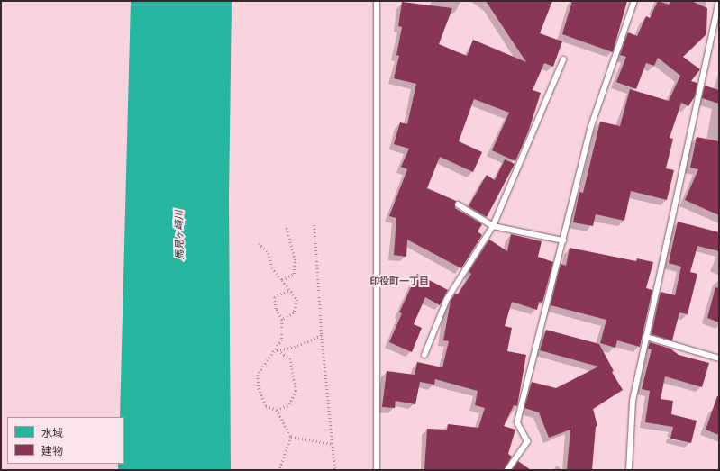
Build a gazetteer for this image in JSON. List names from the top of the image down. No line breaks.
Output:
{"districts":["印役町一丁目"],"water":["馬見ヶ崎川"],"legend":["水域","建物"]}
